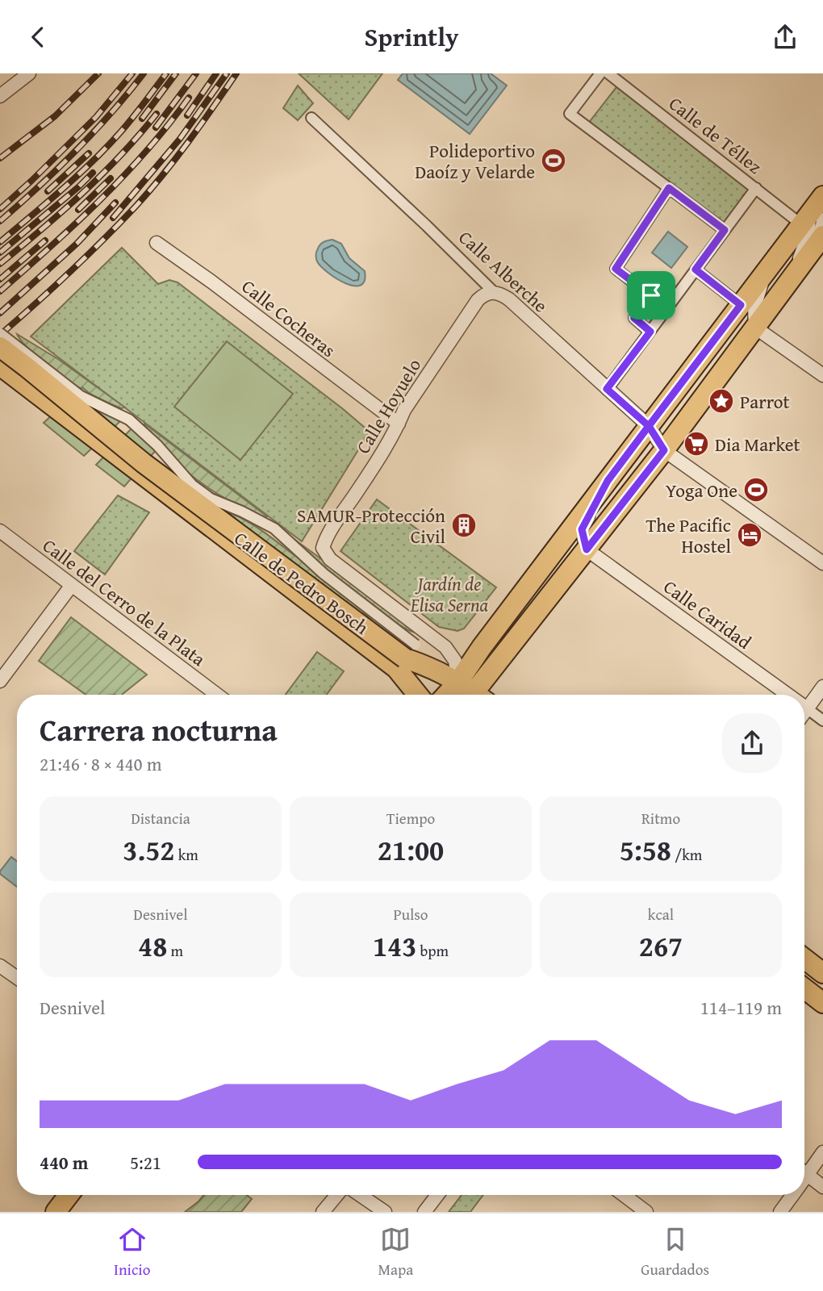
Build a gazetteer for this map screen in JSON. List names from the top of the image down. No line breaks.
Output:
{"streets":{"main road":["Calle de Pedro Bosch"],"street":["Calle de Téllez","Calle Alberche","Calle Cocheras","Calle Hoyuelo","Calle del Cerro de la Plata","Calle Caridad"]},"crossings":[["Calle Alberche","Calle Hoyuelo"],["Calle Cocheras","Calle Hoyuelo"],["Calle Hoyuelo","Calle de Pedro Bosch"]],"parks":["Jardín de Elisa Serna"],"places":{"sports":["Polideportivo Daoíz y Velarde","Yoga One"],"place":["Parrot"],"supermarket":["Dia Market"],"building":["SAMUR-Protección Civil"],"hotel":["The Pacific Hostel"]},"page":{"header":"Sprintly","heading":["Carrera nocturna","21:46 · 8 × 440 m"],"stats":[["Distancia","3.52 km"],["Tiempo","21:00"],["Ritmo","5:58 /km"],["Desnivel","48 m"],["Pulso","143 bpm"],["kcal","267"]],"chart":["Desnivel","114–119 m"],"list":[{"name":"440 m","note":"5:21"}],"tabs":["Inicio","Mapa","Guardados"]}}
